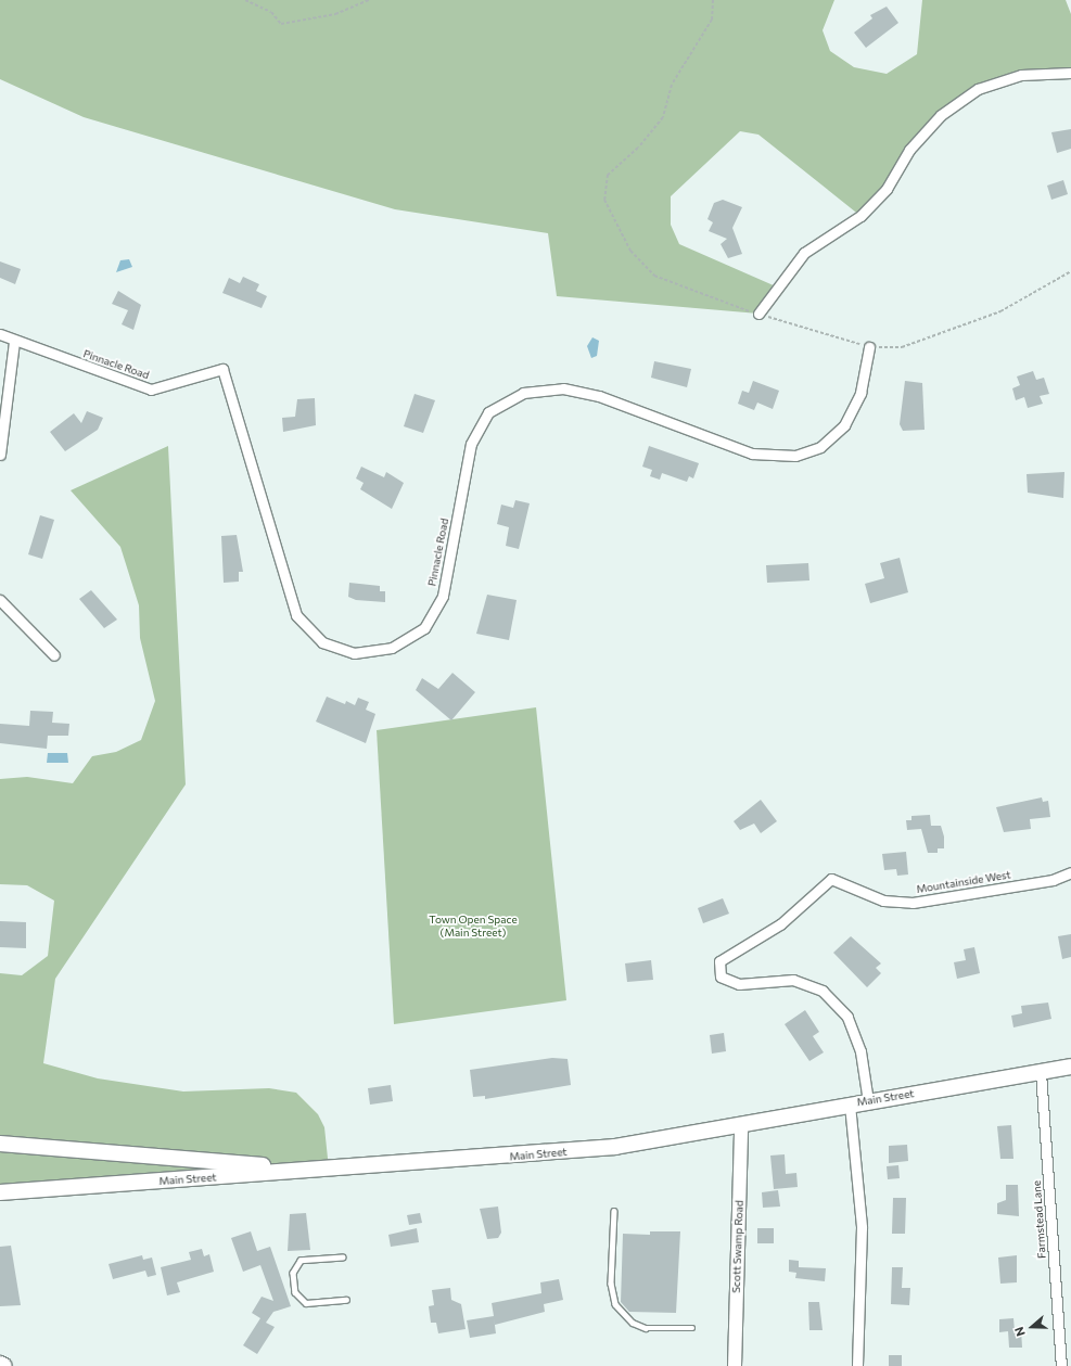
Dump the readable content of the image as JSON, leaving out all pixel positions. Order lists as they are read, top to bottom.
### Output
{
  "streets": {
    "highway": ["Main Street"],
    "main road": ["Scott Swamp Road"],
    "street": ["Pinnacle Road", "Mountainside West", "Farmstead Lane"]
  },
  "crossings": [
    ["Mountainside West", "Main Street"],
    ["Main Street", "Farmstead Lane"],
    ["Main Street", "Scott Swamp Road"]
  ],
  "parks": ["Town Open Space (Main Street)"],
  "north": "left"
}
